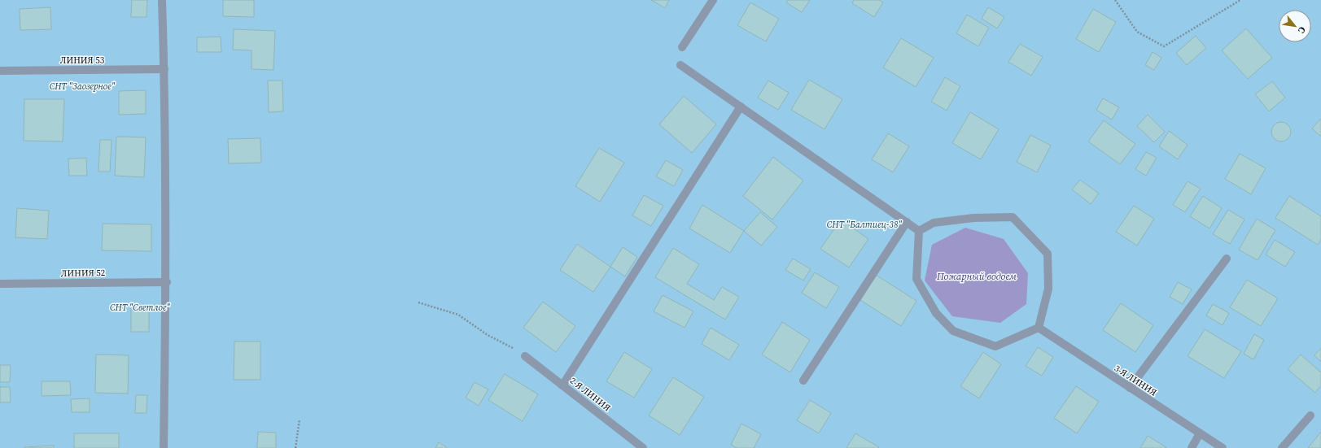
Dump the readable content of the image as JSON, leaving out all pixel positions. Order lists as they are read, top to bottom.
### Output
{
  "streets": {
    "street": [
      "ЛИНИЯ 53",
      "ЛИНИЯ 52",
      "3-Я ЛИНИЯ",
      "2-Я ЛИНИЯ"
    ]
  },
  "water": ["Пожарный водоем"],
  "parks": ["СНТ \"Заозерное\"", "СНТ \"Балтиец-38\"", "СНТ \"Светлое\""],
  "north": "bottom right"
}
